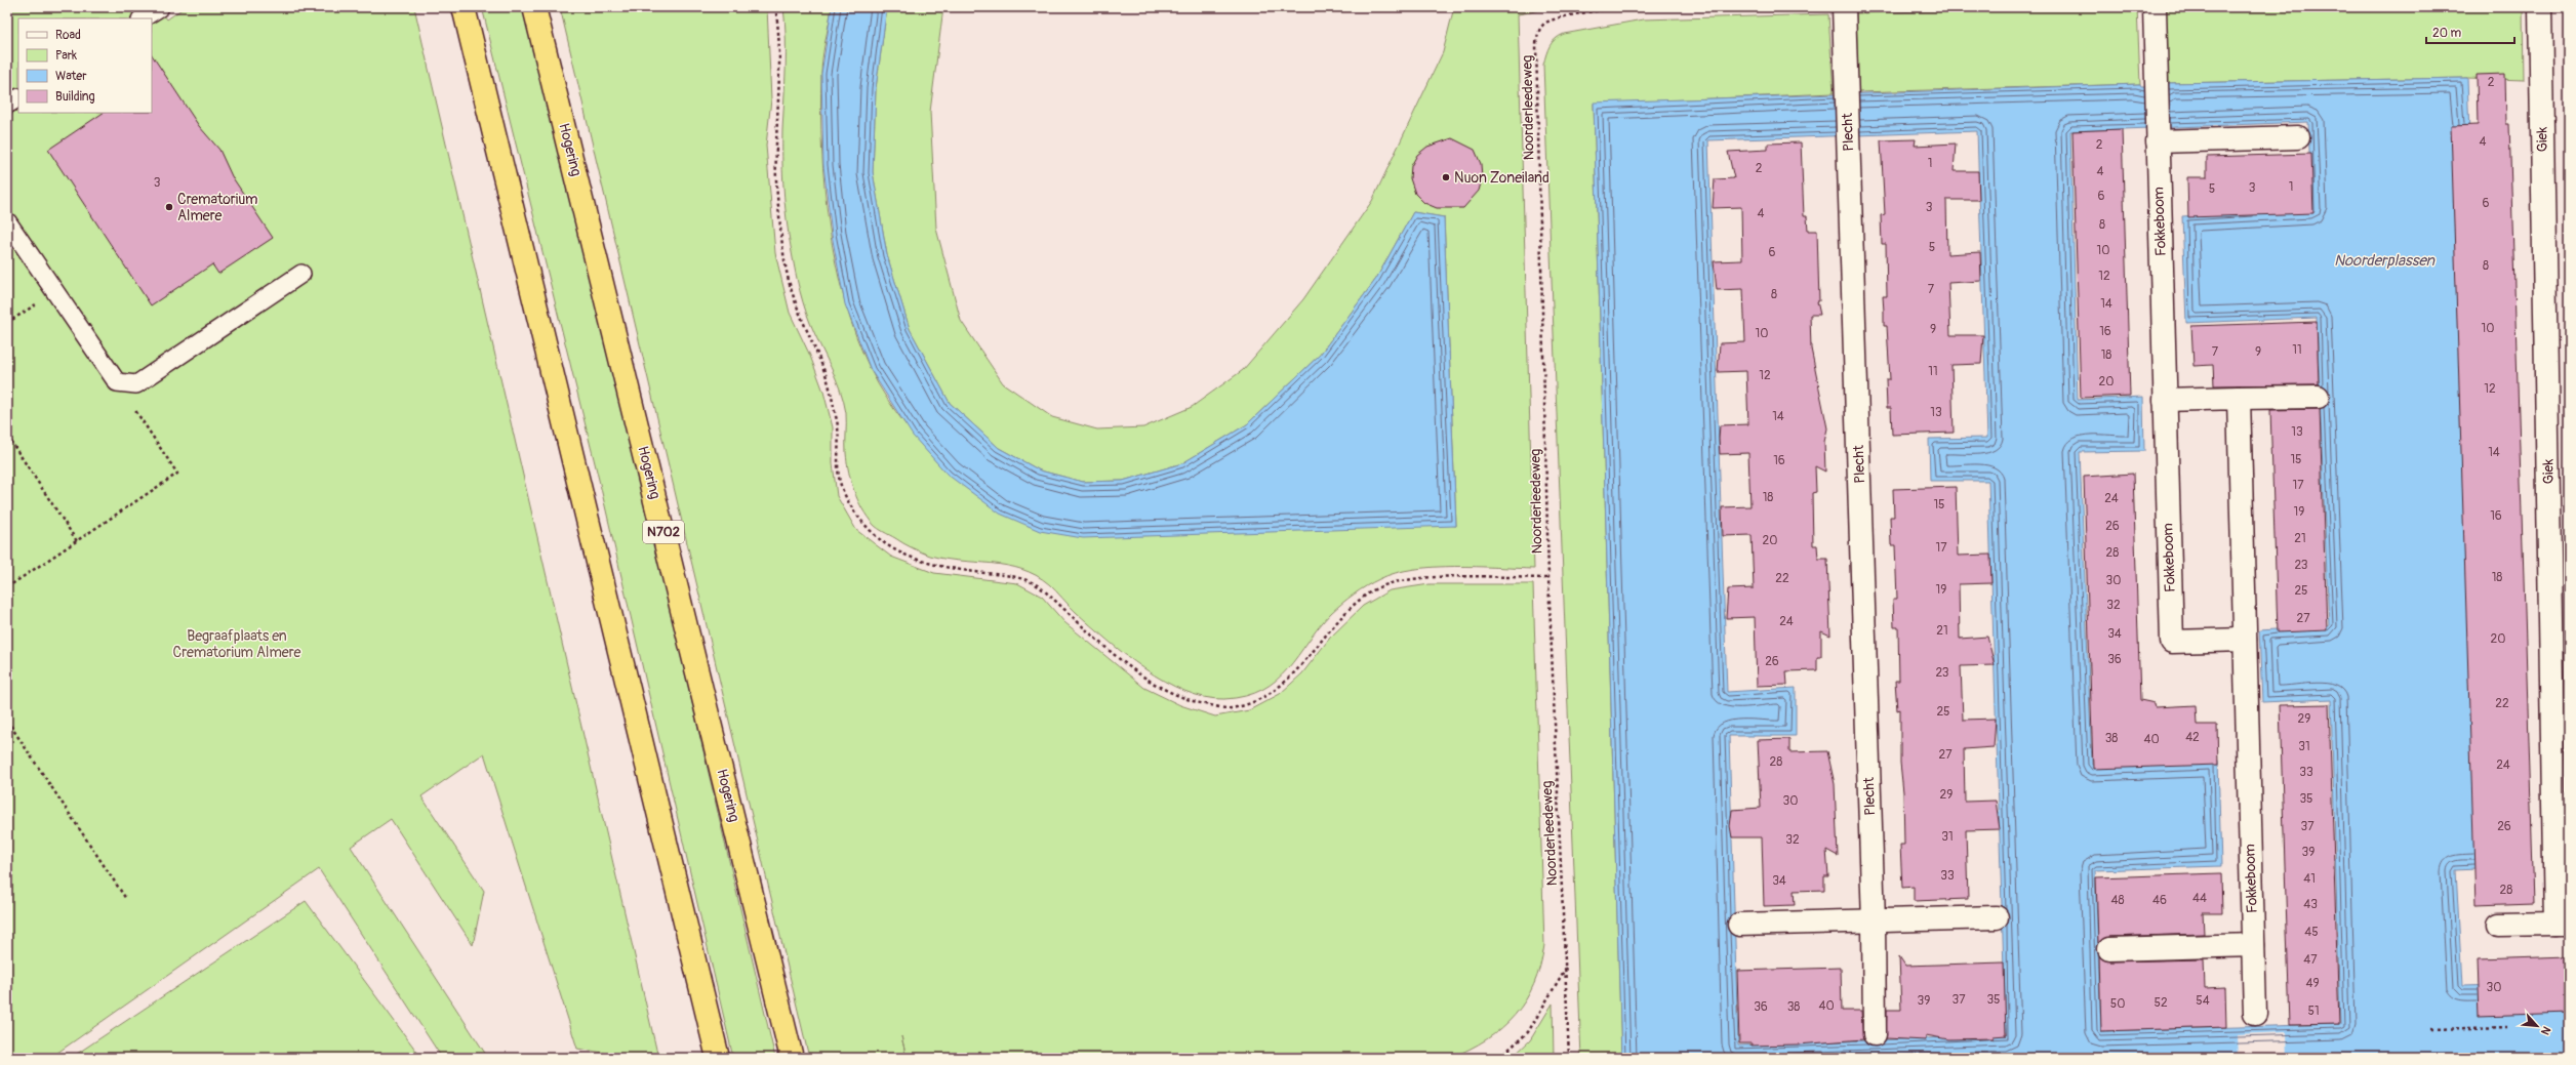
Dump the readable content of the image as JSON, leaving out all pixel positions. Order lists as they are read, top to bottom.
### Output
{
  "streets": {
    "highway": ["Hogering", "N702"],
    "street": ["Plecht", "Giek", "Fokkeboom"],
    "path": ["Noorderleedeweg"]
  },
  "water": ["Noorderplassen"],
  "parks": ["Begraafplaats en Crematorium Almere"],
  "places": ["Nuon Zoneiland", "Crematorium Almere"],
  "house_numbers": [
    "2",
    "4",
    "2",
    "1",
    "2",
    "4",
    "3",
    "1",
    "3",
    "5",
    "6",
    "6",
    "3",
    "4",
    "8",
    "5",
    "10",
    "6",
    "8",
    "12",
    "7",
    "8",
    "14",
    "10",
    "9",
    "16",
    "10",
    "11",
    "7",
    "9",
    "18",
    "11",
    "12",
    "20",
    "12",
    "13",
    "14",
    "13",
    "14",
    "15",
    "16",
    "17",
    "18",
    "24",
    "15",
    "19",
    "16",
    "26",
    "21",
    "20",
    "17",
    "28",
    "23",
    "18",
    "22",
    "30",
    "19",
    "25",
    "32",
    "27",
    "24",
    "21",
    "34",
    "20",
    "36",
    "26",
    "23",
    "22",
    "25",
    "29",
    "42",
    "38",
    "40",
    "31",
    "27",
    "28",
    "24",
    "33",
    "29",
    "35",
    "30",
    "37",
    "26",
    "31",
    "32",
    "39",
    "33",
    "41",
    "34",
    "28",
    "44",
    "48",
    "46",
    "43",
    "45",
    "47",
    "49",
    "30",
    "37",
    "35",
    "39",
    "54",
    "52",
    "50",
    "40",
    "36",
    "38",
    "51"
  ],
  "legend": [
    "Road",
    "Park",
    "Water",
    "Building"
  ],
  "scale_bar": "20 m",
  "north": "bottom right"
}
